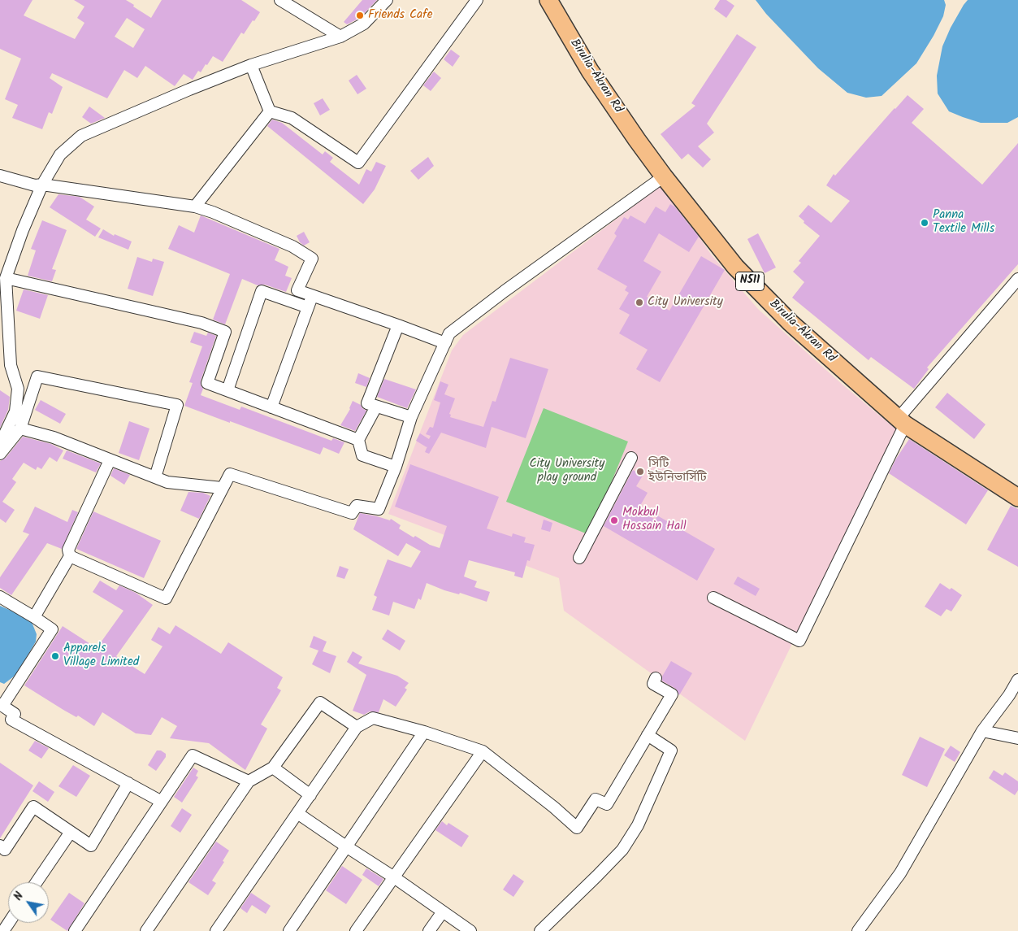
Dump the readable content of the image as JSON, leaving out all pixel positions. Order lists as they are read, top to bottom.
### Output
{
  "streets": {
    "highway": ["Birulia-Akran Rd", "N511"]
  },
  "parks": ["City University play ground"],
  "places": [
    "Friends Cafe",
    "Panna Textile Mills",
    "City University",
    "সিটি ইউনিভার্সিটি",
    "Mokbul Hossain Hall",
    "Apparels Village Limited"
  ],
  "north": "top left"
}
